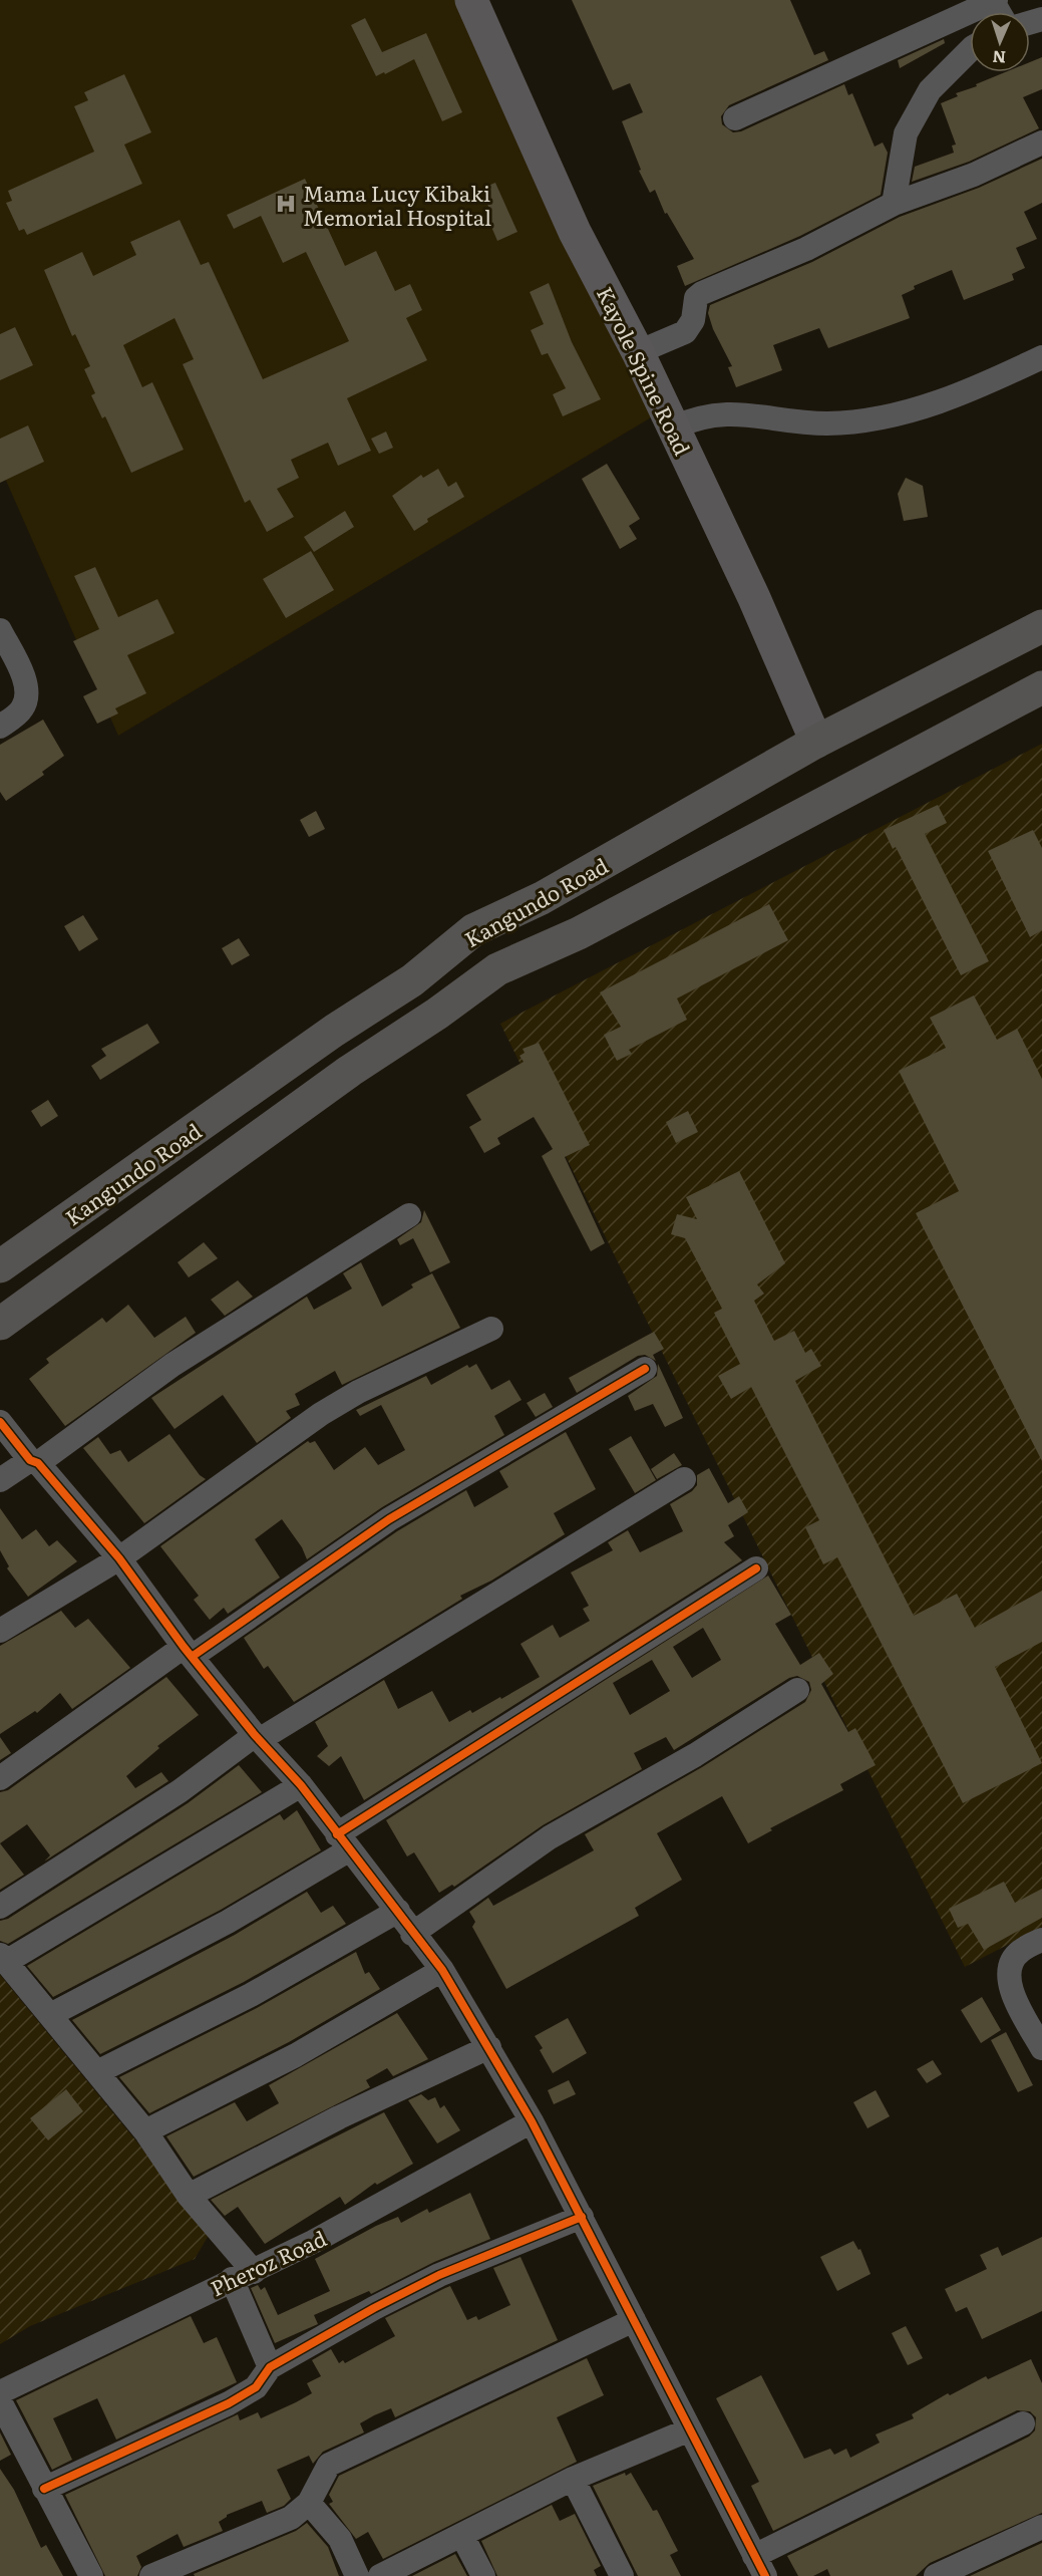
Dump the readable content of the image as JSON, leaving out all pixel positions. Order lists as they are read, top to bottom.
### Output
{
  "streets": {
    "highway": ["Kangundo Road"],
    "main road": ["Kayole Spine Road"],
    "street": ["Pheroz Road"]
  },
  "crossings": [
    ["Kayole Spine Road", "Kangundo Road"]
  ],
  "places": {
    "hospital": ["Mama Lucy Kibaki Memorial Hospital"]
  },
  "north": "bottom"
}
